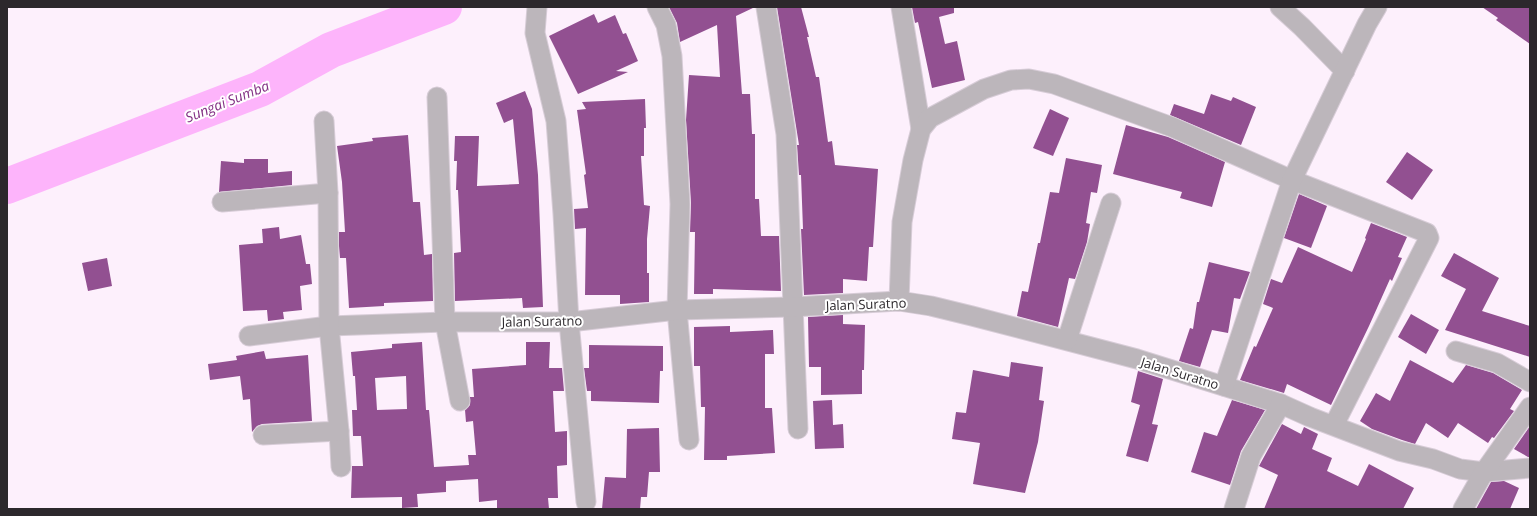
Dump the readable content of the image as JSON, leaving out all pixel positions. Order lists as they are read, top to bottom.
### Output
{
  "streets": {
    "street": ["Jalan Suratno"]
  },
  "water": ["Sungai Sumba"]
}
